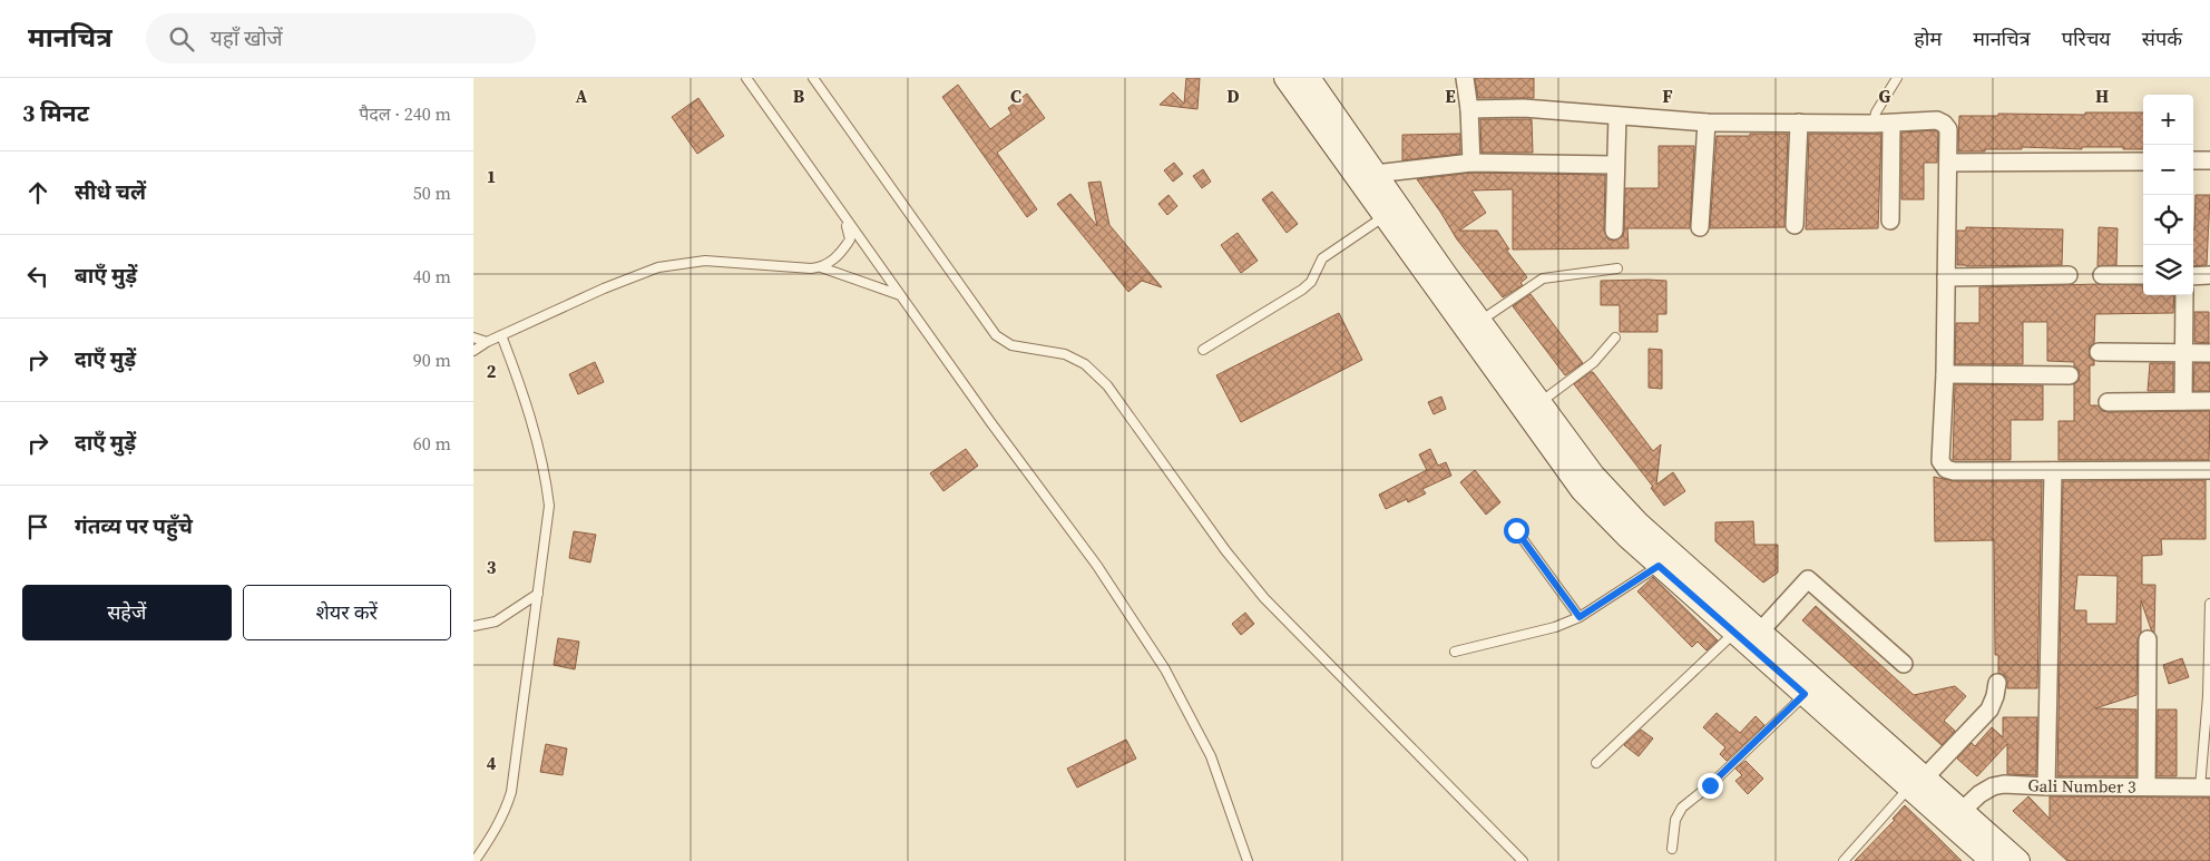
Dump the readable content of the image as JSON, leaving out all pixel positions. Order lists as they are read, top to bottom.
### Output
{
  "streets": {
    "street": ["Gali Number 3"]
  },
  "page": {
    "header": "मानचित्र",
    "search": "यहाँ खोजें",
    "nav": [
      "होम",
      "मानचित्र",
      "परिचय",
      "संपर्क"
    ],
    "heading": ["3 मिनट", "पैदल · 240 m"],
    "map_buttons": ["+", "−"],
    "list": [
      ["सीधे चलें", "50 m"],
      ["बाएँ मुड़ें", "40 m"],
      ["दाएँ मुड़ें", "90 m"],
      ["दाएँ मुड़ें", "60 m"],
      "गंतव्य पर पहुँचे"
    ],
    "buttons": ["सहेजें", "शेयर करें"]
  },
  "grid": {
    "columns": [
      "A",
      "B",
      "C",
      "D",
      "E",
      "F",
      "G",
      "H"
    ],
    "rows": [
      "1",
      "2",
      "3",
      "4"
    ]
  }
}
